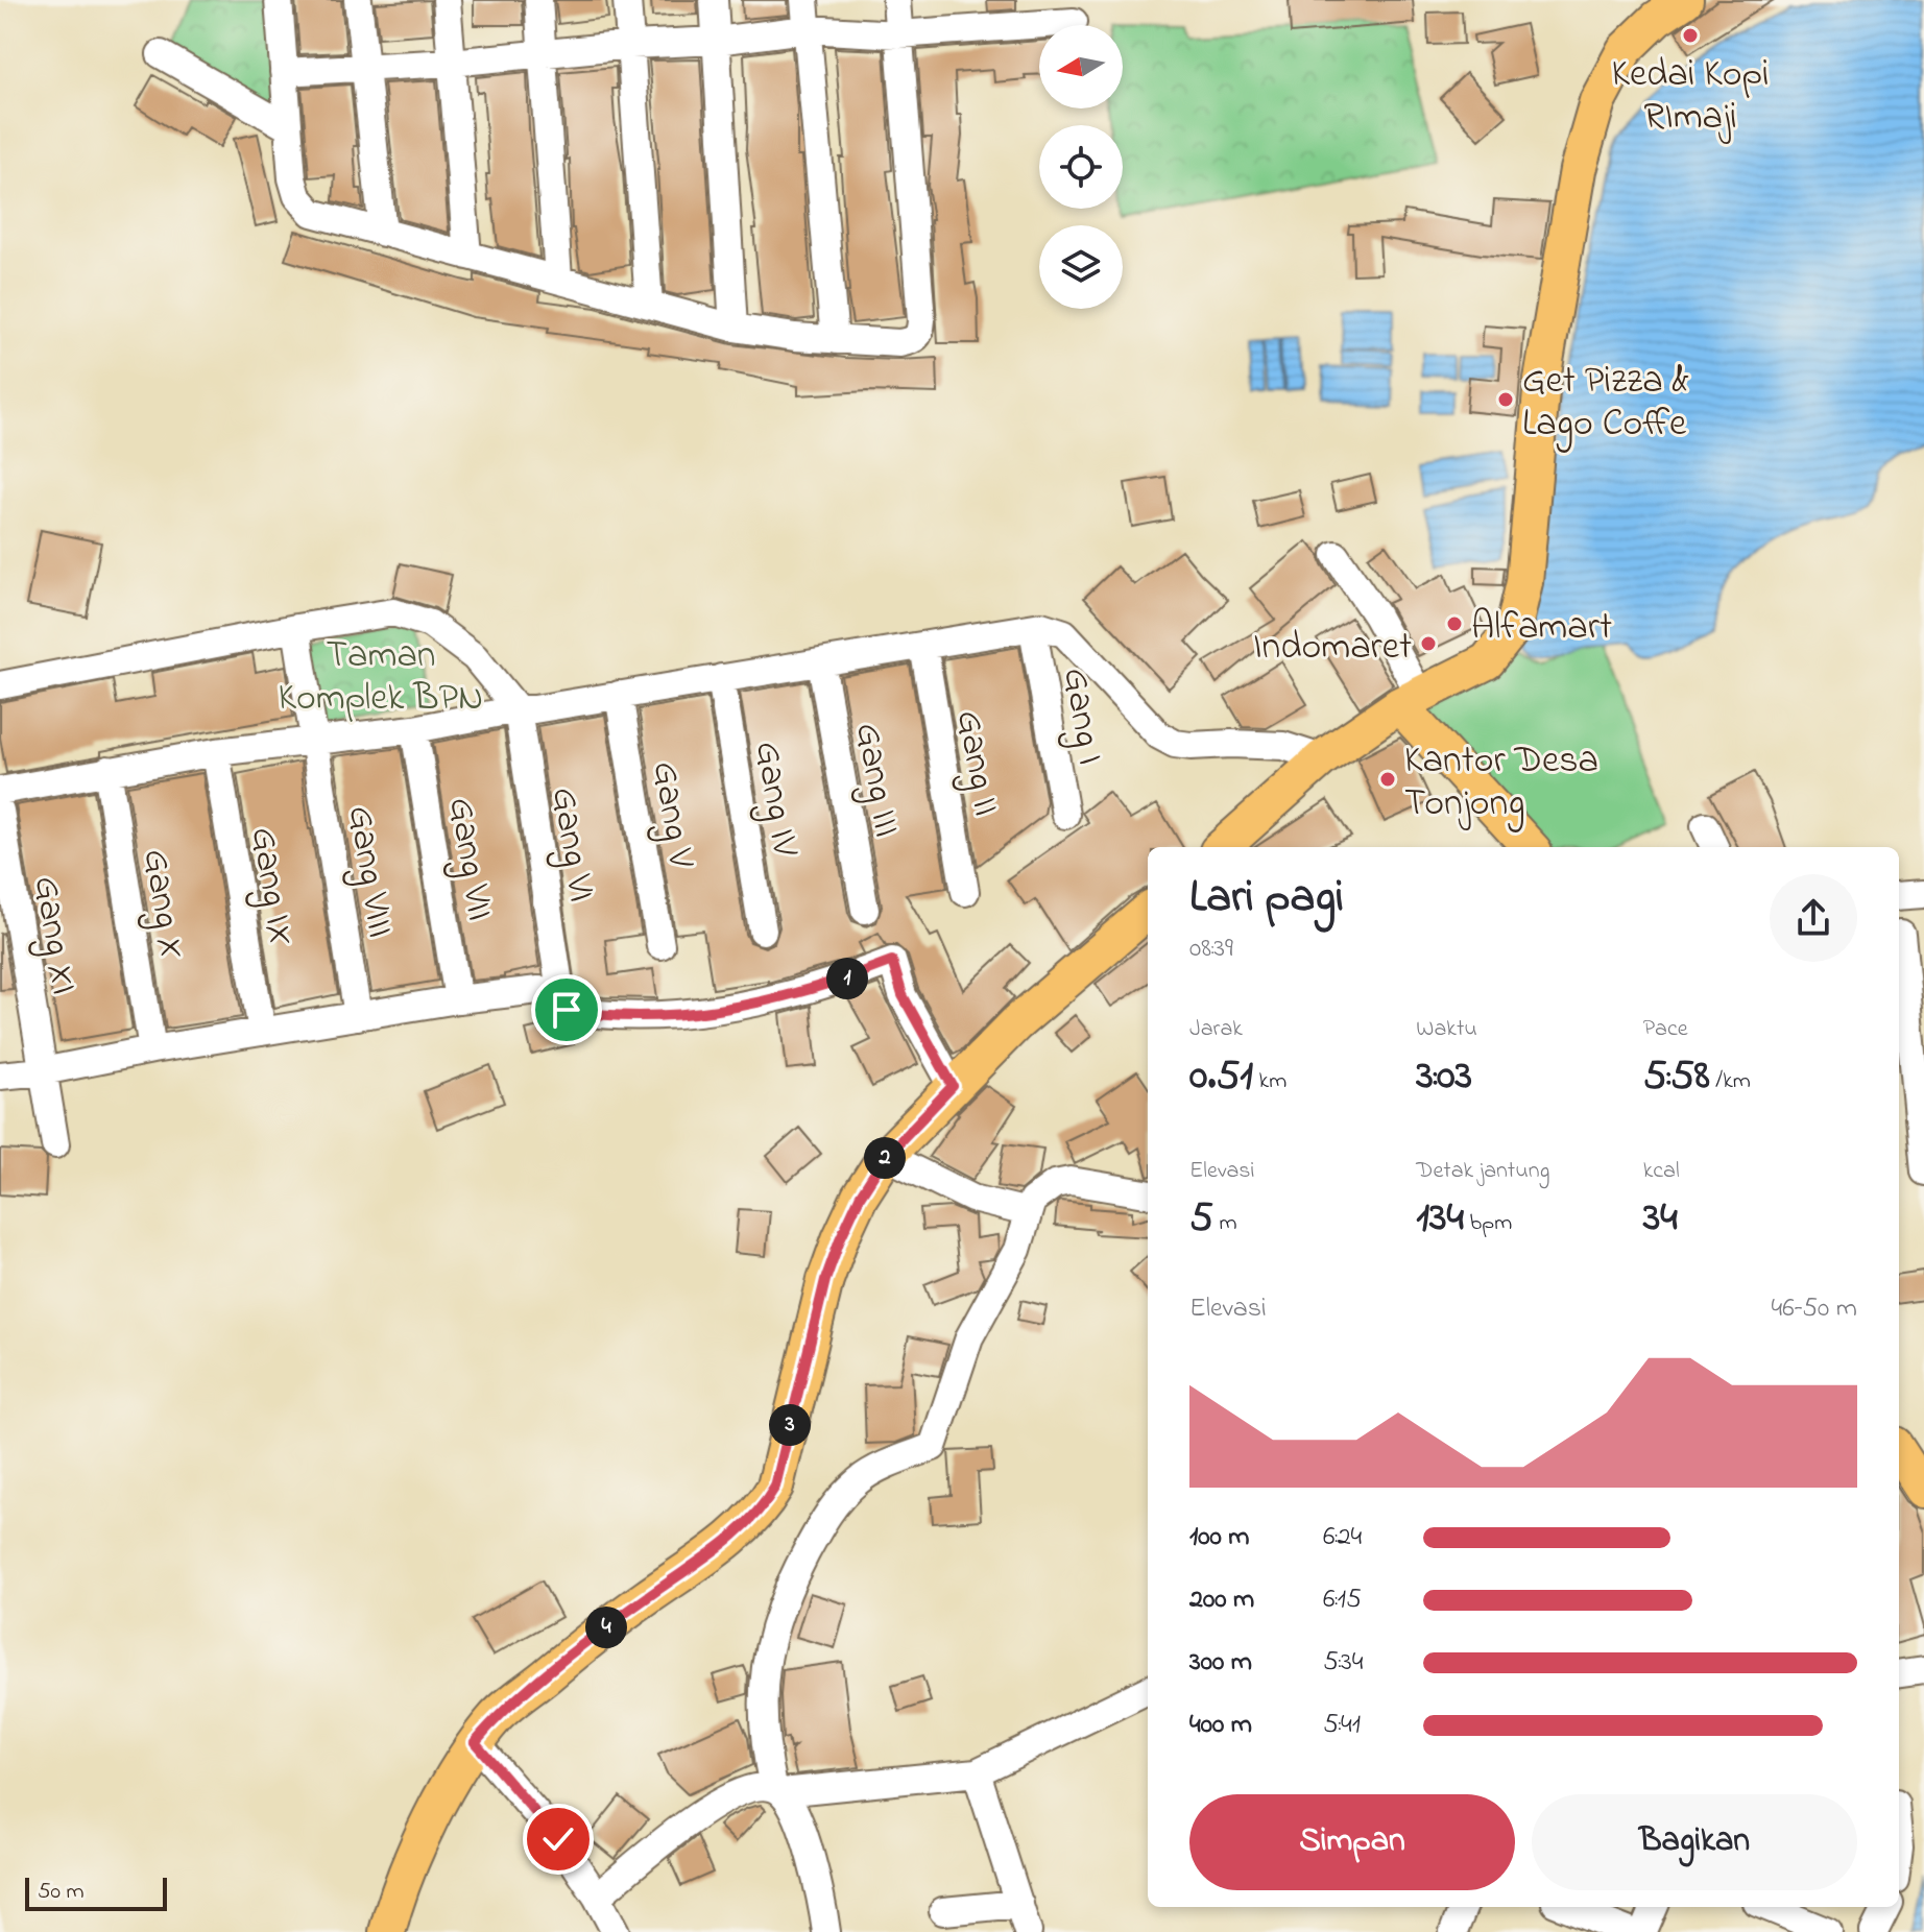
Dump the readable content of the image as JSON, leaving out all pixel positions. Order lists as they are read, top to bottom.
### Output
{
  "streets": {
    "street": [
      "Gang I",
      "Gang II",
      "Gang III",
      "Gang IV",
      "Gang V",
      "Gang VI",
      "Gang VII",
      "Gang VIII",
      "Gang IX",
      "Gang X",
      "Gang XI"
    ]
  },
  "parks": ["Taman Komplek BPN"],
  "places": [
    "Kedai Kopi RImaji",
    "Get Pizza & Lago Coffe",
    "Alfamart",
    "Indomaret",
    "Kantor Desa Tonjong"
  ],
  "scale_bar": "50 m",
  "north": "left",
  "page": {
    "heading": ["Lari pagi", "08:39"],
    "pins": [
      "1",
      "2",
      "3",
      "4"
    ],
    "stats": [
      ["Jarak", "0.51 km"],
      ["Waktu", "3:03"],
      ["Pace", "5:58 /km"],
      ["Elevasi", "5 m"],
      ["Detak jantung", "134 bpm"],
      ["kcal", "34"]
    ],
    "chart": ["Elevasi", "46–50 m"],
    "list": [
      {
        "name": "100 m",
        "note": "6:24"
      },
      {
        "name": "200 m",
        "note": "6:15"
      },
      {
        "name": "300 m",
        "note": "5:34"
      },
      {
        "name": "400 m",
        "note": "5:41"
      }
    ],
    "buttons": ["Simpan", "Bagikan"],
    "scale": "50 m"
  }
}
